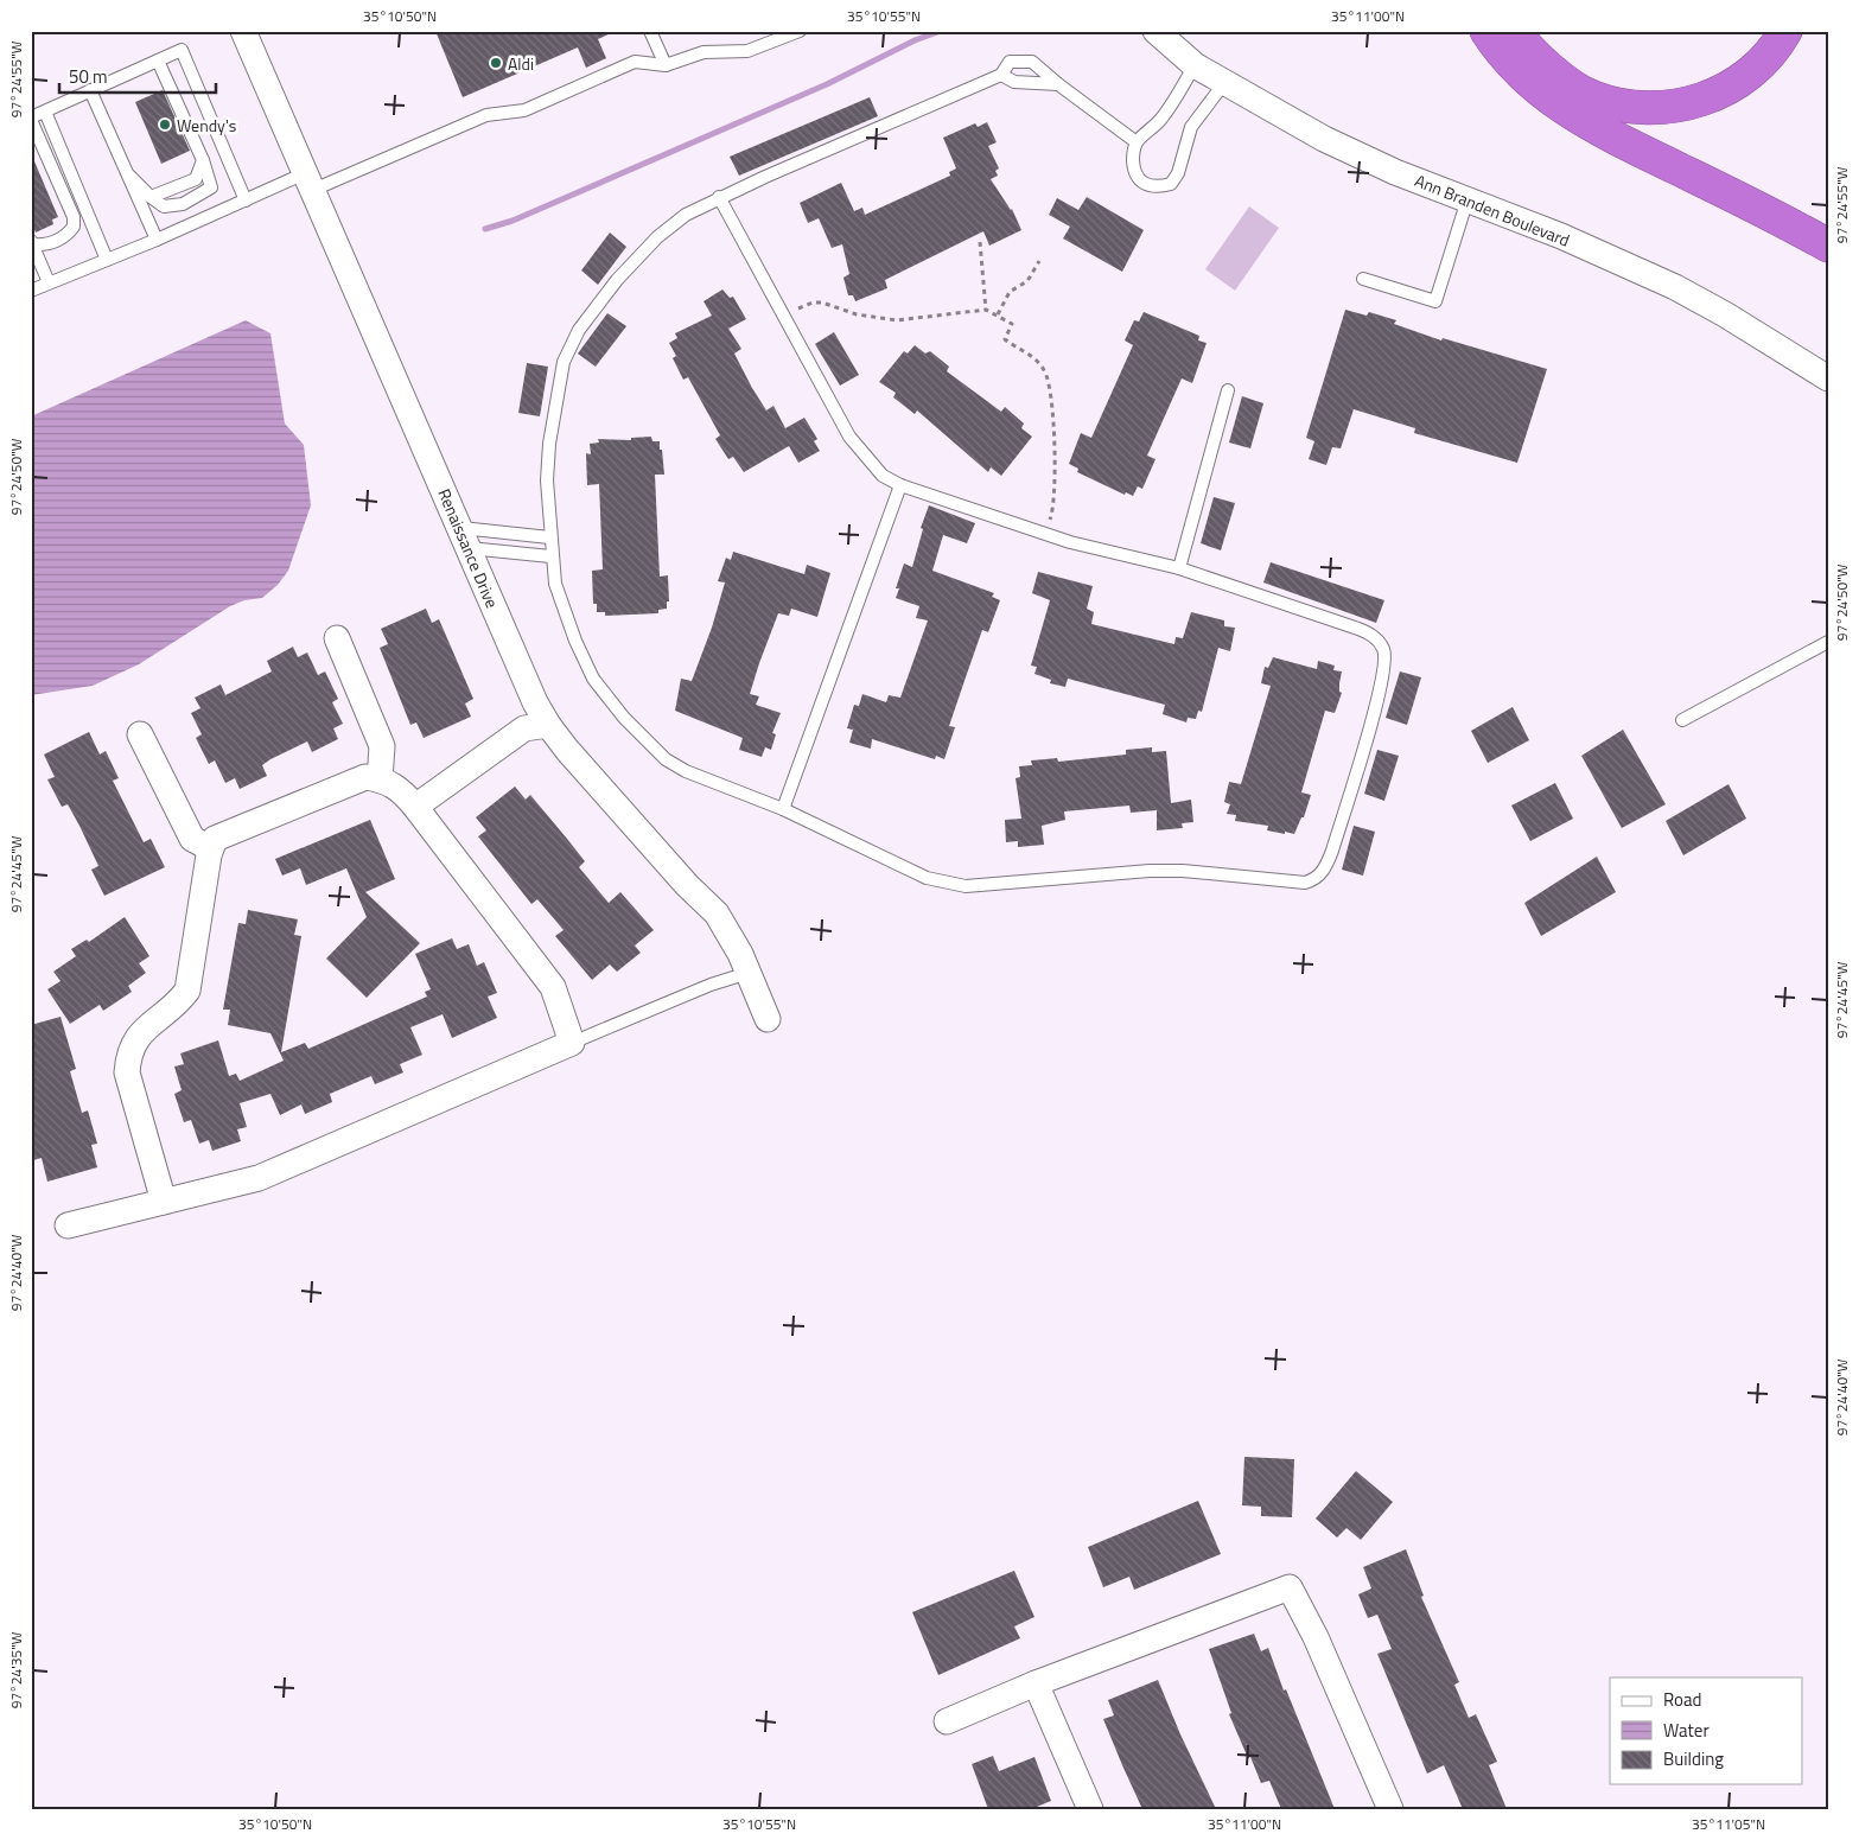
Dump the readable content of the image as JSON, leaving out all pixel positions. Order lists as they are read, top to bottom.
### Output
{
  "streets": {
    "street": ["Ann Branden Boulevard", "Renaissance Drive"]
  },
  "places": ["Aldi", "Wendy's"],
  "legend": ["Road", "Water", "Building"],
  "scale_bar": "50 m",
  "coordinates": [
    "35°10'50\"N",
    "35°10'55\"N",
    "35°11'00\"N",
    "97°24'55\"W",
    "97°24'50\"W",
    "97°24'45\"W",
    "97°24'40\"W",
    "97°24'35\"W",
    "35°11'05\"N"
  ]
}
